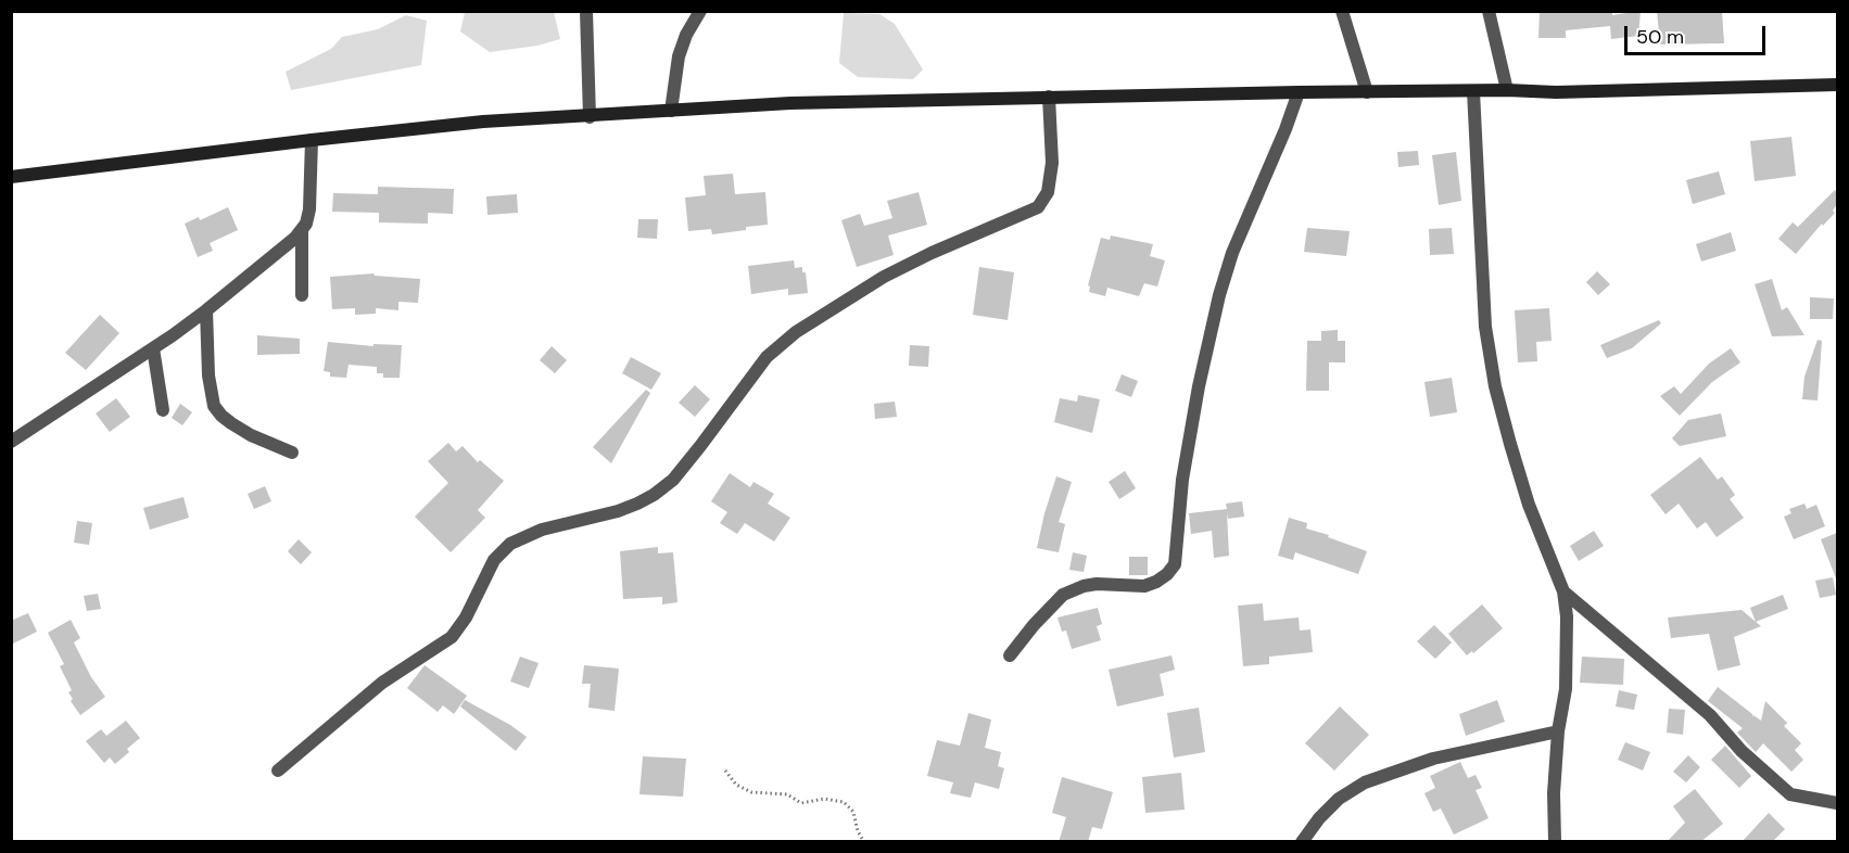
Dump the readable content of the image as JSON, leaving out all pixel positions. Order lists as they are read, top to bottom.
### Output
{
  "scale_bar": "50 m"
}
